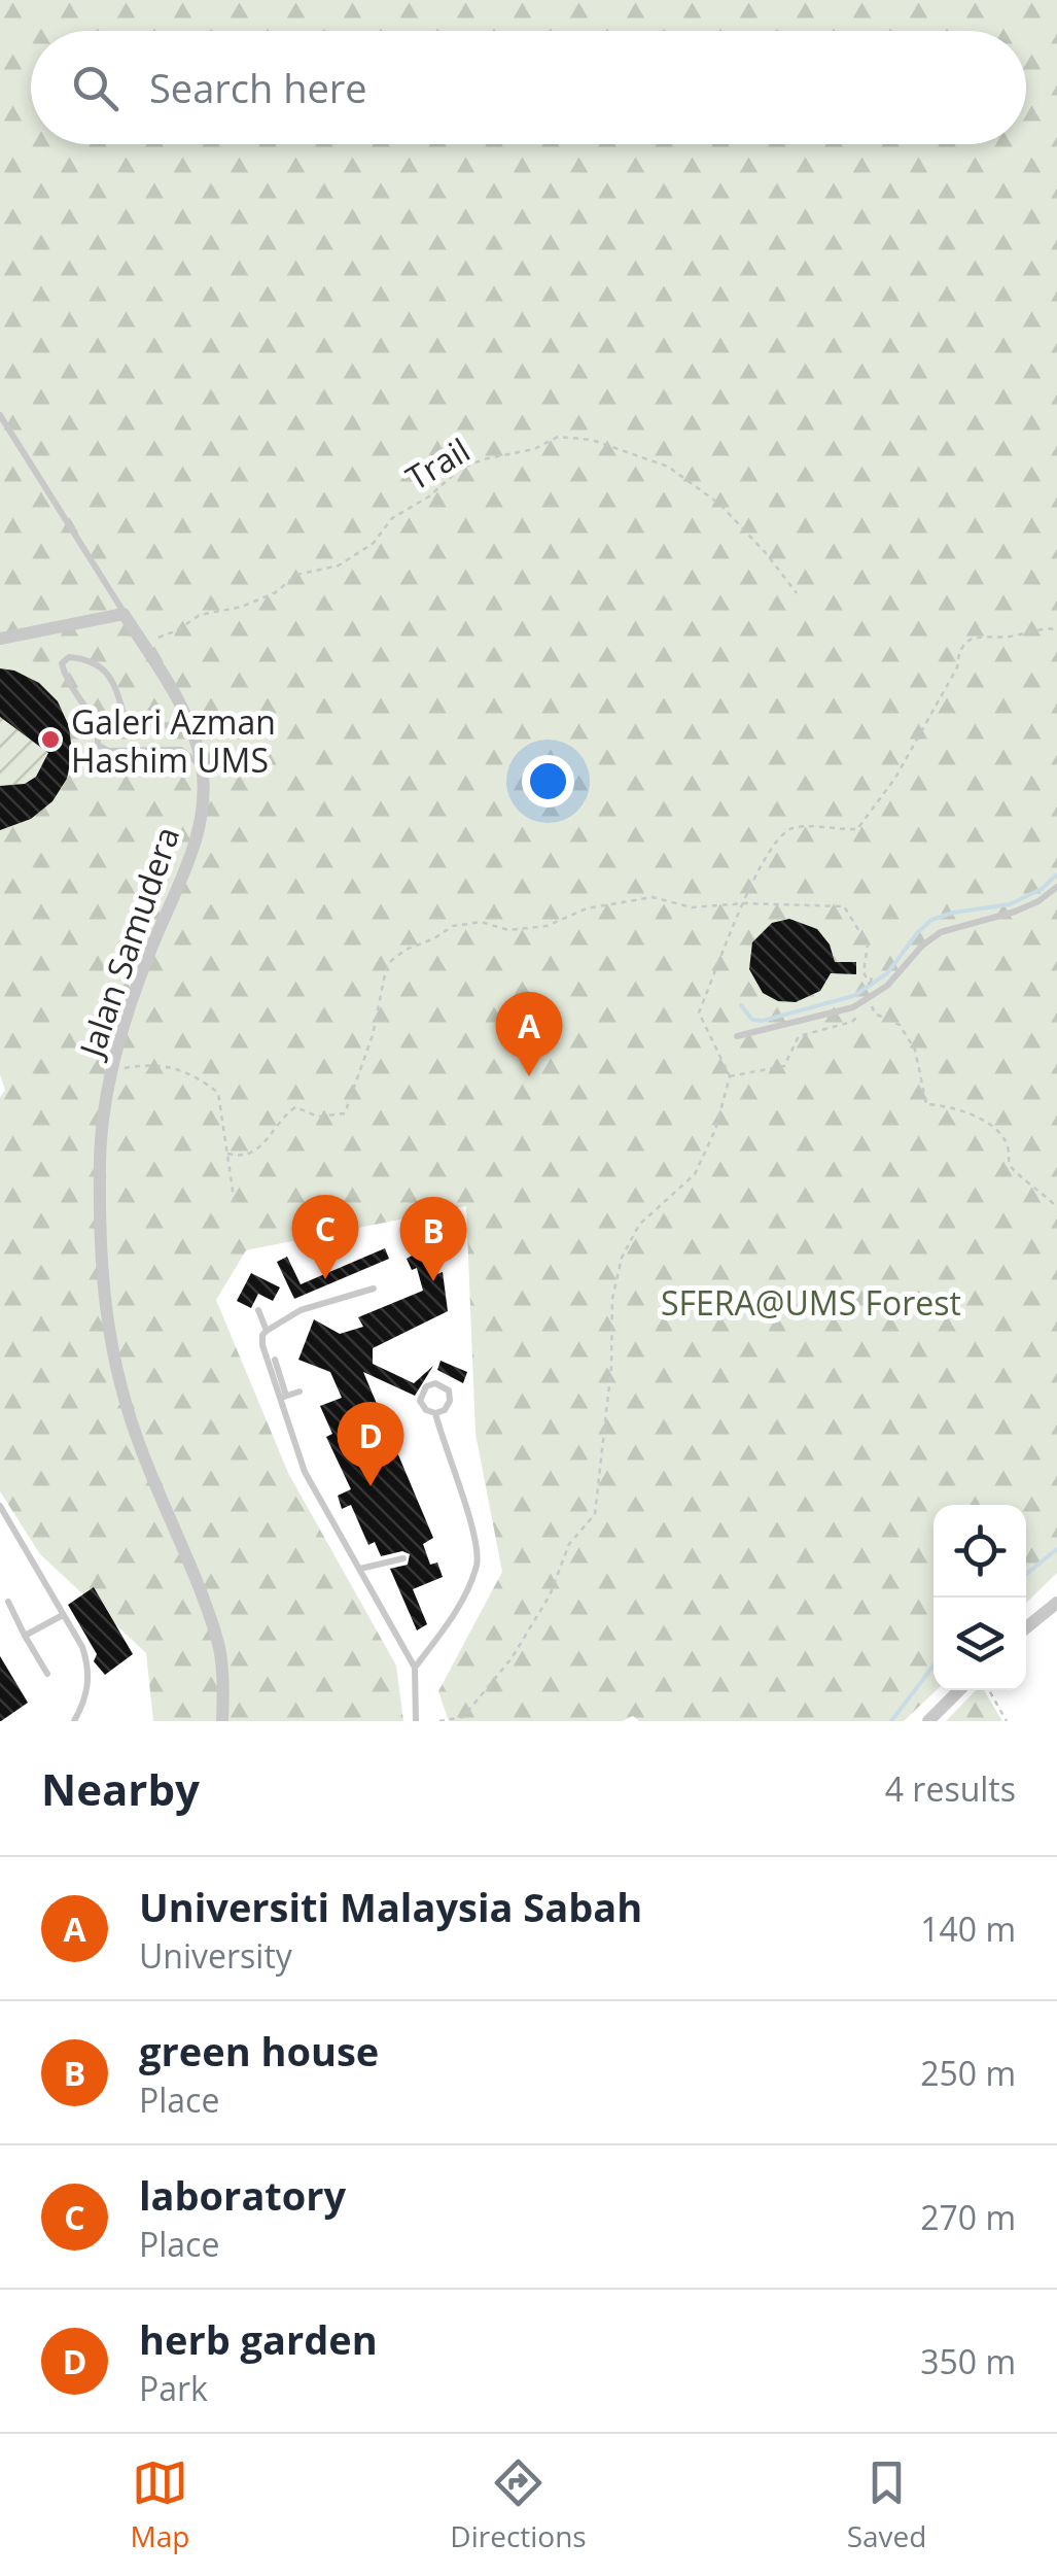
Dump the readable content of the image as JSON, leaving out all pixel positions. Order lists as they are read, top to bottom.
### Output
{
  "streets": {
    "street": ["Jalan Samudera"],
    "path": ["Trail"]
  },
  "crossings": [
    ["Trail", "Jalan Samudera"]
  ],
  "parks": ["SFERA@UMS Forest"],
  "places": ["Galeri Azman Hashim UMS"],
  "page": {
    "search": "Search here",
    "pins": [
      "A",
      "C",
      "B",
      "D"
    ],
    "heading": ["Nearby", "4 results"],
    "list": [
      {
        "mark": "A",
        "name": "Universiti Malaysia Sabah",
        "note": "University",
        "value": "140 m"
      },
      {
        "mark": "B",
        "name": "green house",
        "note": "Place",
        "value": "250 m"
      },
      {
        "mark": "C",
        "name": "laboratory",
        "note": "Place",
        "value": "270 m"
      },
      {
        "mark": "D",
        "name": "herb garden",
        "note": "Park",
        "value": "350 m"
      }
    ],
    "nav": ["Map", "Directions", "Saved"]
  }
}
